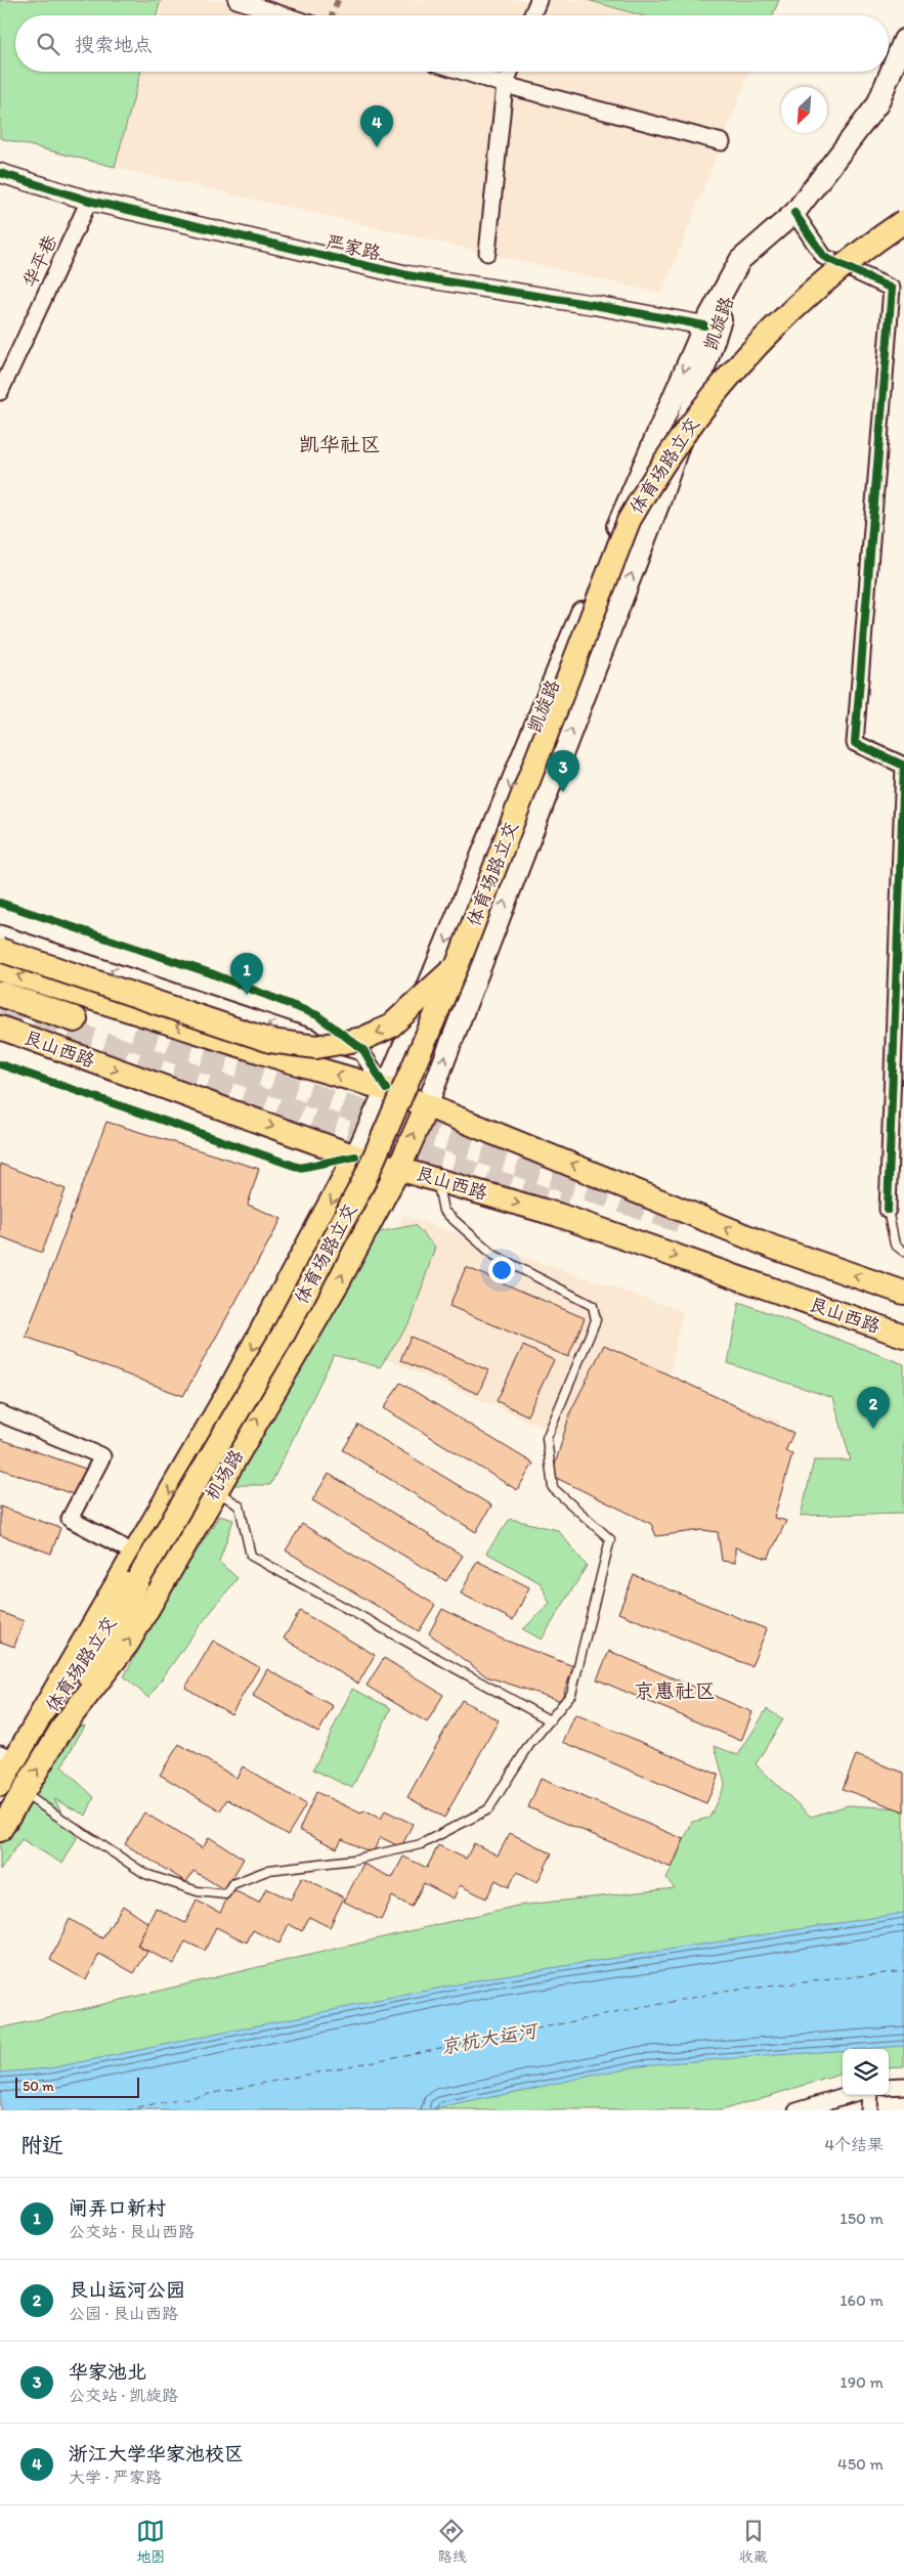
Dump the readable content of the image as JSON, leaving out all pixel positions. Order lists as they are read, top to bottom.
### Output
{
  "streets": {
    "main road": [
      "凯旋路",
      "体育场路立交",
      "艮山西路",
      "机场路"
    ],
    "street": ["严家路", "华平巷"]
  },
  "crossings": [
    ["严家路", "华平巷"],
    ["严家路", "凯旋路"],
    ["凯旋路", "艮山西路"],
    ["凯旋路", "机场路"],
    ["体育场路立交", "机场路"],
    ["艮山西路", "机场路"]
  ],
  "districts": ["凯华社区", "京惠社区"],
  "water": ["京杭大运河"],
  "scale_bar": "50 m",
  "north": "bottom left",
  "page": {
    "search": "搜索地点",
    "pins": [
      "4",
      "3",
      "1",
      "2"
    ],
    "scale": "50 m",
    "heading": ["附近", "4个结果"],
    "list": [
      {
        "mark": "1",
        "name": "闸弄口新村",
        "note": "公交站 · 艮山西路",
        "value": "150 m"
      },
      {
        "mark": "2",
        "name": "艮山运河公园",
        "note": "公园 · 艮山西路",
        "value": "160 m"
      },
      {
        "mark": "3",
        "name": "华家池北",
        "note": "公交站 · 凯旋路",
        "value": "190 m"
      },
      {
        "mark": "4",
        "name": "浙江大学华家池校区",
        "note": "大学 · 严家路",
        "value": "450 m"
      }
    ],
    "nav": ["地图", "路线", "收藏"]
  }
}
